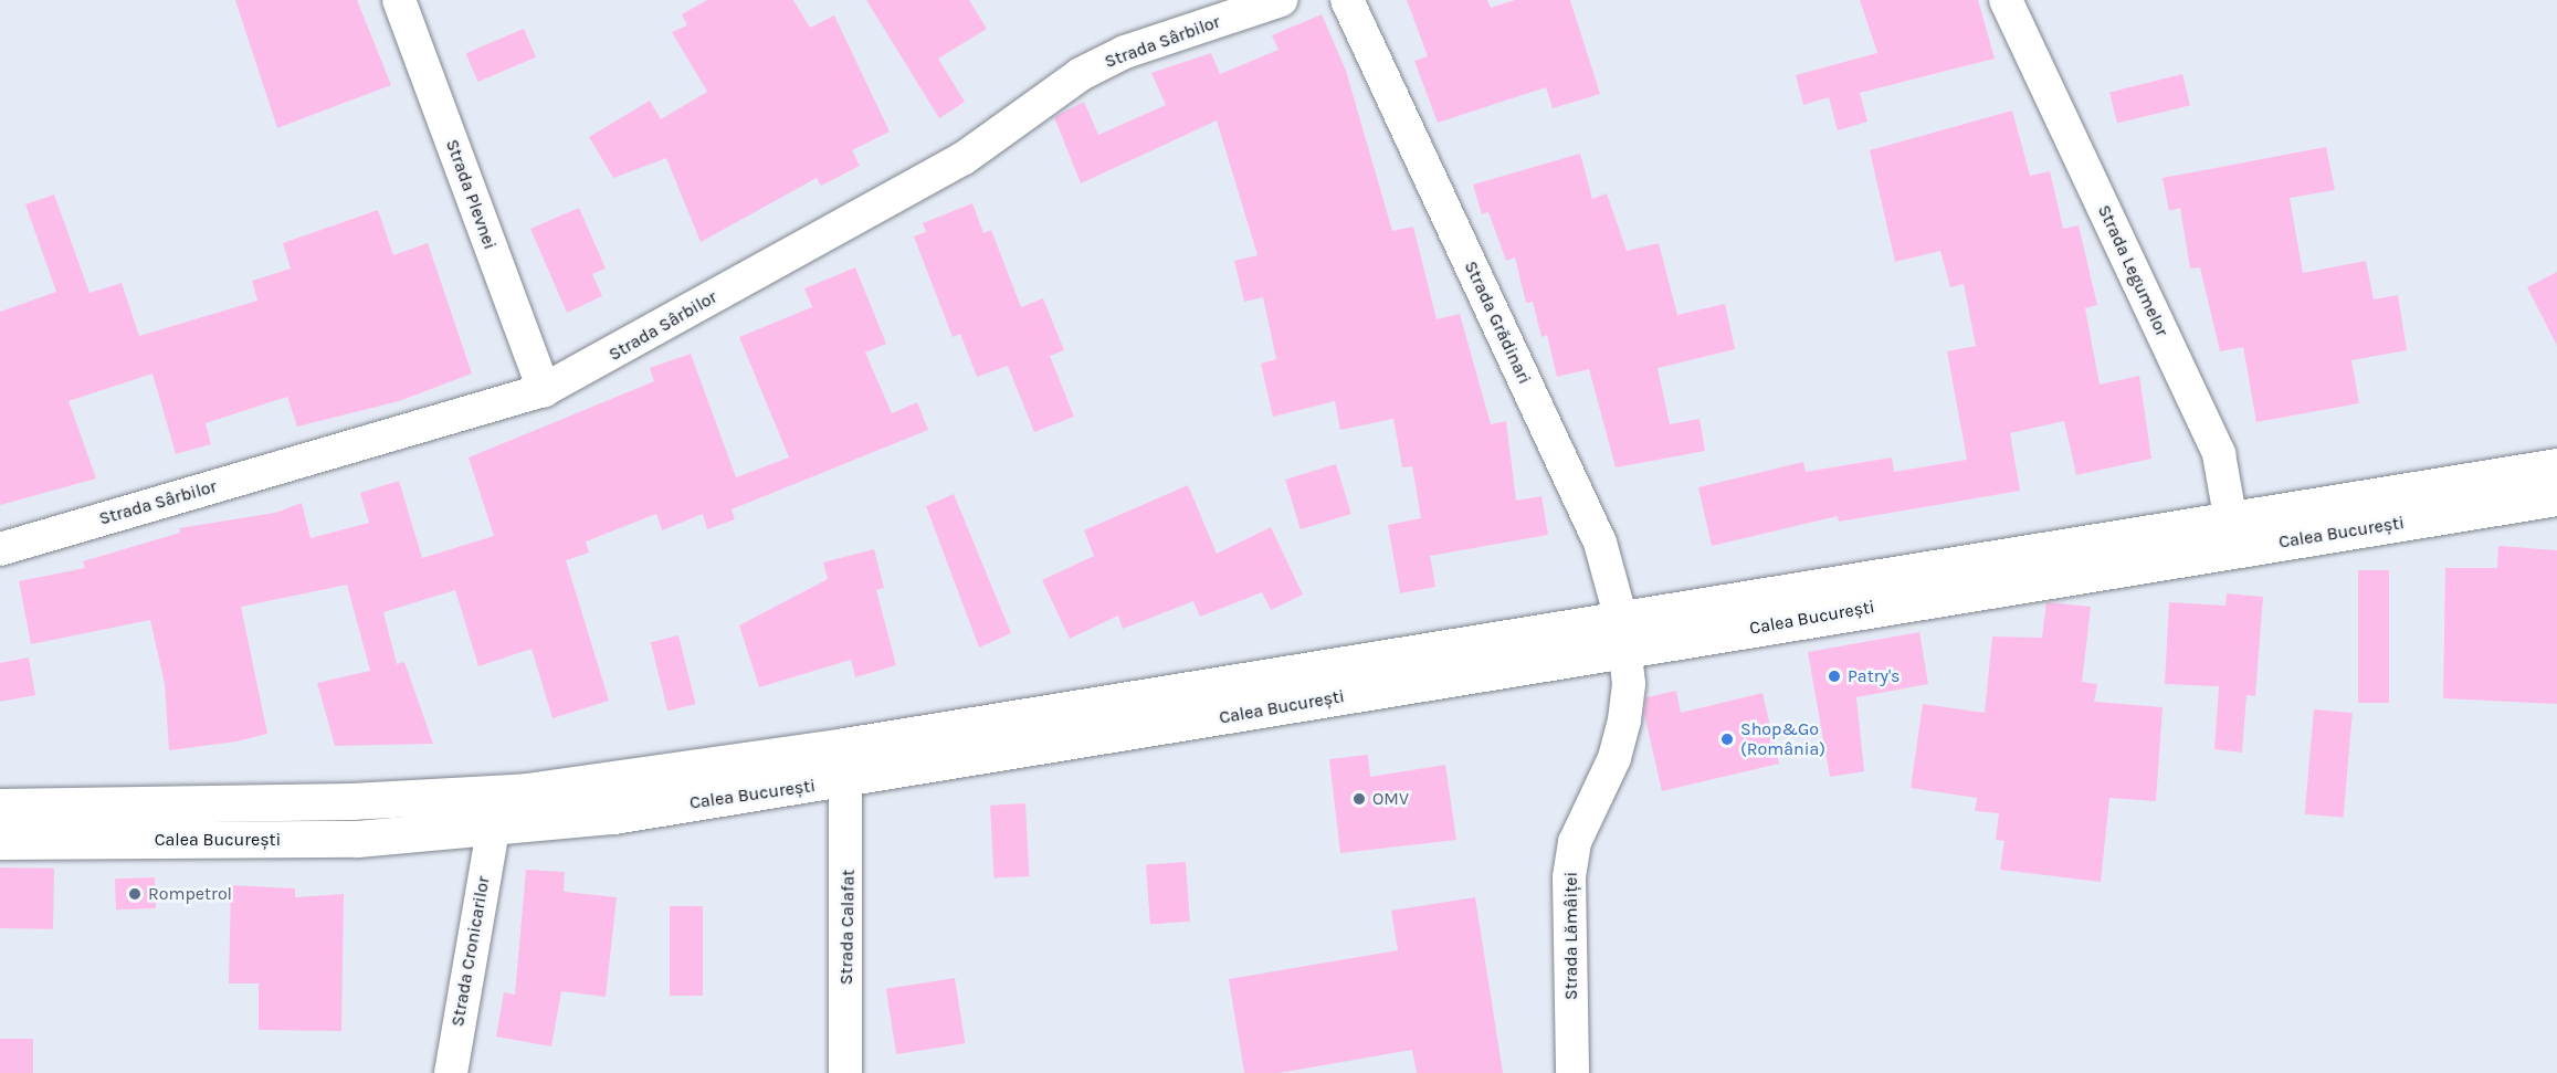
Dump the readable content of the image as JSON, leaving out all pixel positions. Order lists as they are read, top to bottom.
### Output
{
  "streets": {
    "main road": ["Calea București"],
    "street": [
      "Strada Sârbilor",
      "Strada Plevnei",
      "Strada Legumelor",
      "Strada Grădinari",
      "Strada Calafat",
      "Strada Lămâiței",
      "Strada Cronicarilor"
    ]
  },
  "crossings": [
    ["Strada Sârbilor", "Strada Plevnei"],
    ["Strada Legumelor", "Calea București"],
    ["Strada Grădinari", "Calea București"],
    ["Strada Grădinari", "Strada Lămâiței"],
    ["Calea București", "Strada Calafat"],
    ["Calea București", "Strada Lămâiței"],
    ["Calea București", "Strada Cronicarilor"]
  ],
  "places": [
    "Patry's",
    "Shop&Go (România)",
    "OMV",
    "Rompetrol"
  ]
}
